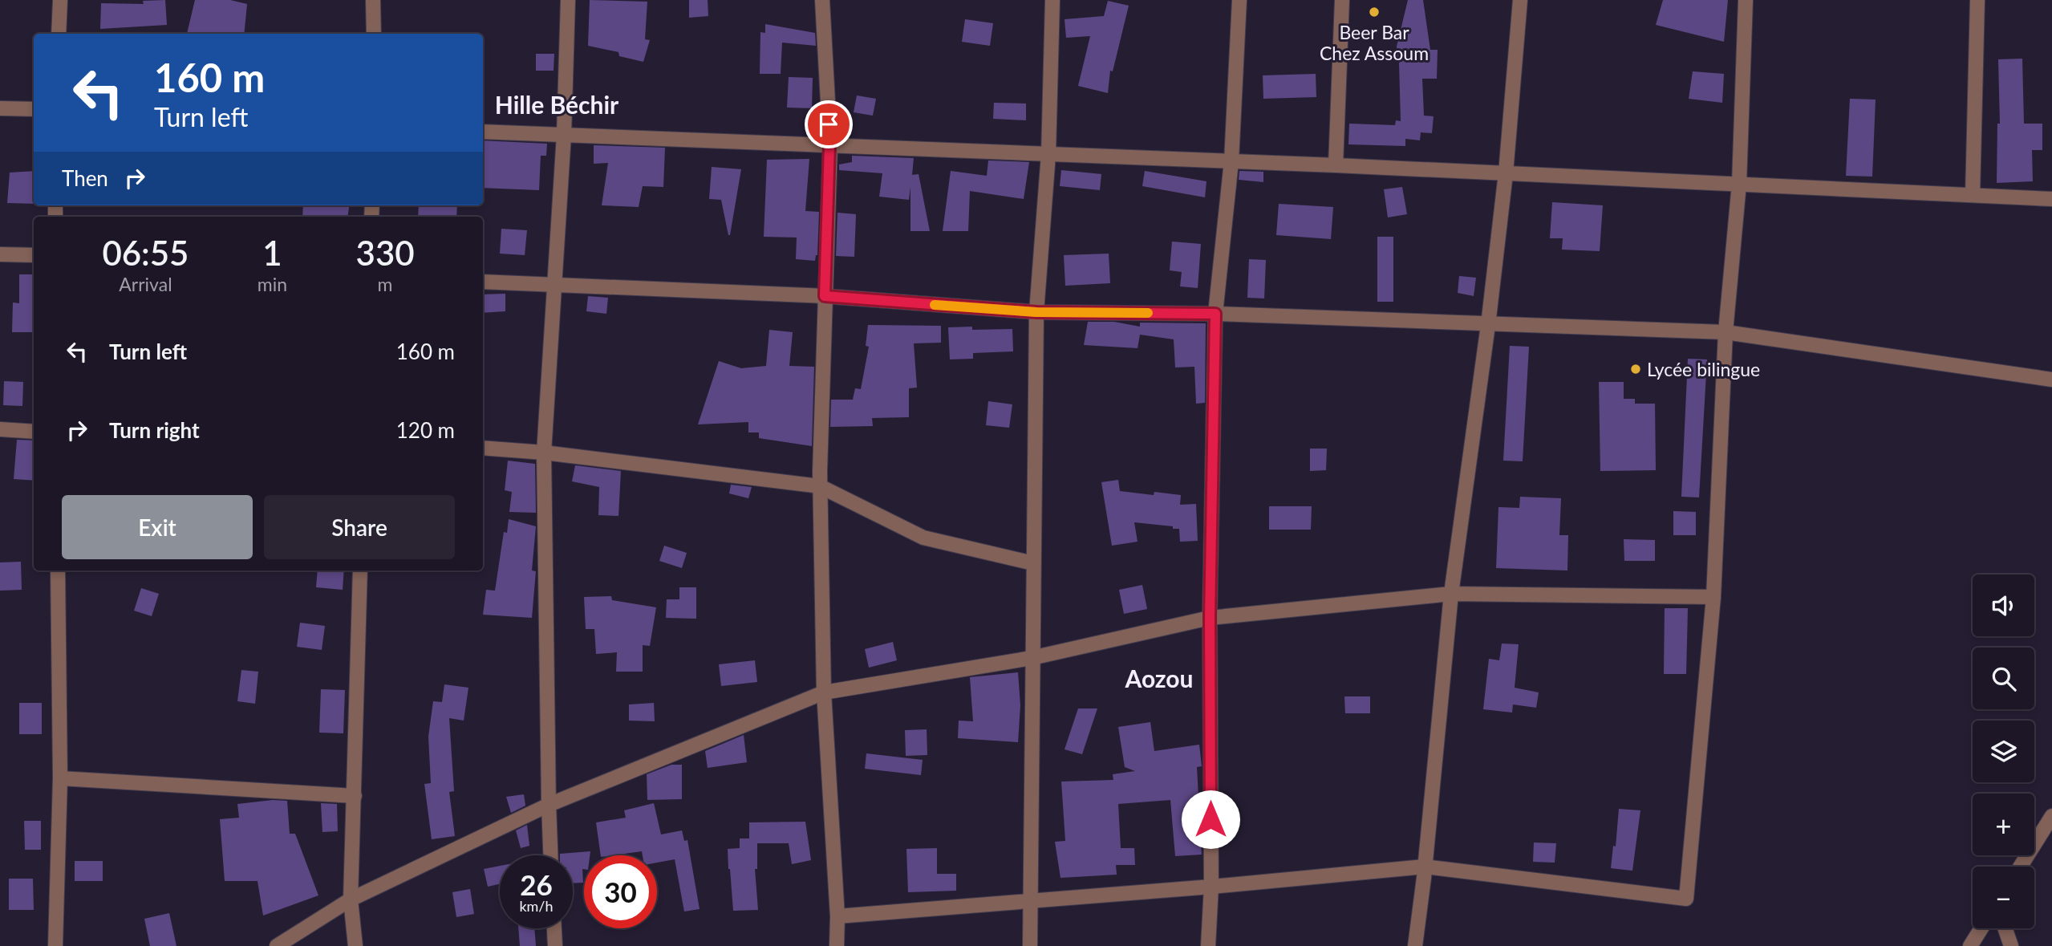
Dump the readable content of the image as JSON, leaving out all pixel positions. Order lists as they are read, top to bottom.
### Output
{
  "districts": ["Hille Béchir", "Aozou"],
  "places": ["Beer Bar Chez Assoum", "Lycée bilingue"],
  "page": {
    "turn": ["160 m", "Turn left"],
    "then": "Then",
    "eta": [
      "06:55",
      "Arrival",
      "1",
      "min",
      "330",
      "m"
    ],
    "list": [
      {
        "name": "Turn left",
        "value": "160 m"
      },
      {
        "name": "Turn right",
        "value": "120 m"
      }
    ],
    "buttons": ["Exit", "Share"],
    "map_buttons": ["+", "−"],
    "speed": "26 km/h",
    "limit": "30"
  }
}
